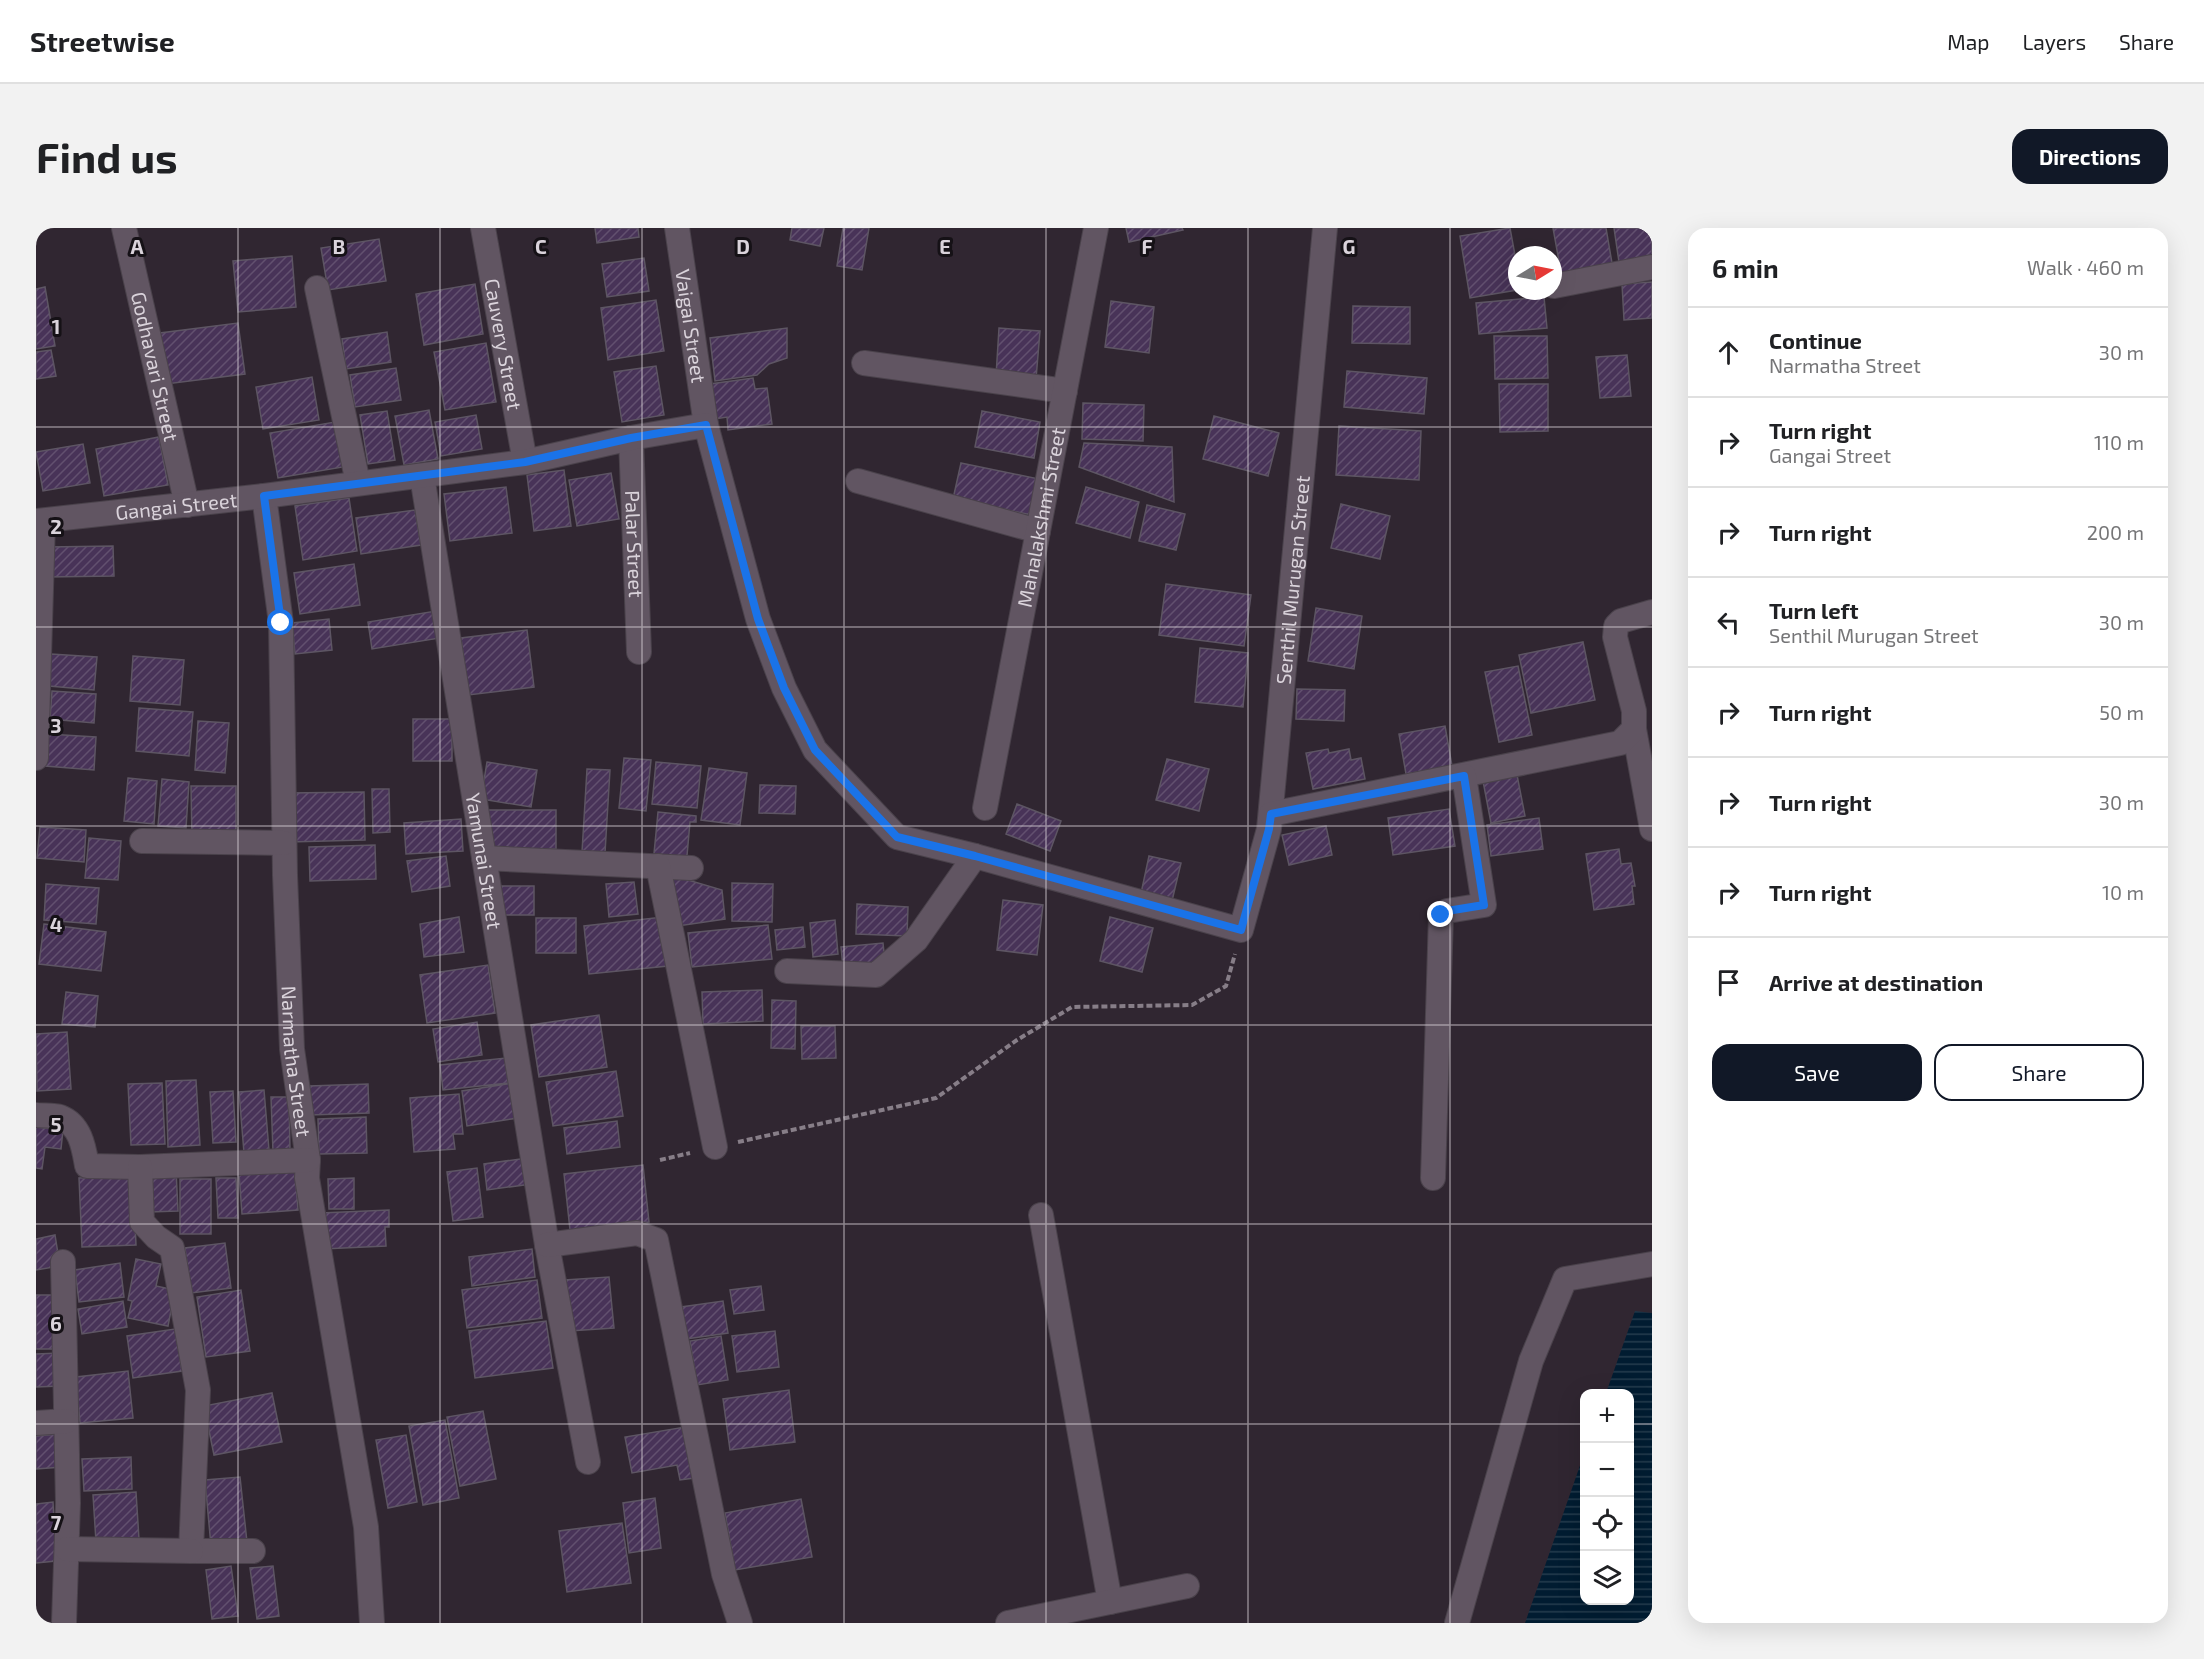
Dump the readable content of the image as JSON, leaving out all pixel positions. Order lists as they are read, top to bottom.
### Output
{
  "streets": {
    "street": [
      "Vaigai Street",
      "Cauvery Street",
      "Godhavari Street",
      "Gangai Street",
      "Mahalakshmi Street",
      "Palar Street",
      "Senthil Murugan Street",
      "Yamunai Street",
      "Narmatha Street"
    ]
  },
  "crossings": [
    ["Vaigai Street", "Gangai Street"],
    ["Vaigai Street", "Senthil Murugan Street"],
    ["Cauvery Street", "Gangai Street"],
    ["Godhavari Street", "Gangai Street"],
    ["Gangai Street", "Palar Street"],
    ["Gangai Street", "Yamunai Street"],
    ["Gangai Street", "Narmatha Street"]
  ],
  "north": "right",
  "page": {
    "header": "Streetwise",
    "nav": ["Map", "Layers", "Share"],
    "buttons": [
      "Directions",
      ["Save", "Share"]
    ],
    "title": "Find us",
    "heading": ["6 min", "Walk · 460 m"],
    "list": [
      ["Continue", "Narmatha Street", "30 m"],
      ["Turn right", "Gangai Street", "110 m"],
      ["Turn right", "200 m"],
      ["Turn left", "Senthil Murugan Street", "30 m"],
      ["Turn right", "50 m"],
      ["Turn right", "30 m"],
      ["Turn right", "10 m"],
      "Arrive at destination"
    ],
    "map_buttons": ["+", "−"]
  },
  "grid": {
    "columns": [
      "A",
      "B",
      "C",
      "D",
      "E",
      "F",
      "G"
    ],
    "rows": [
      "1",
      "2",
      "3",
      "4",
      "5",
      "6",
      "7"
    ]
  }
}
